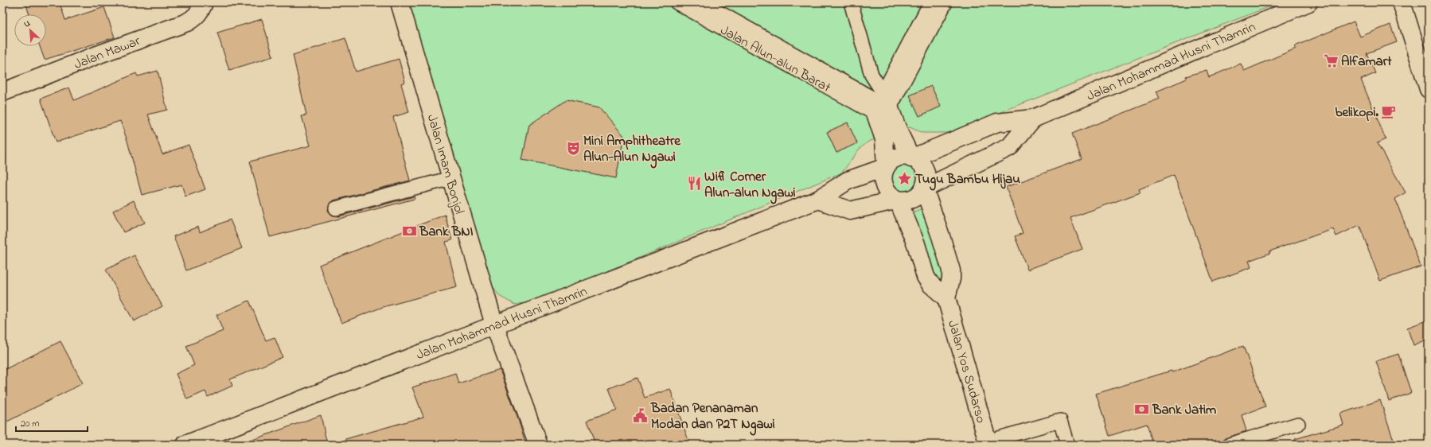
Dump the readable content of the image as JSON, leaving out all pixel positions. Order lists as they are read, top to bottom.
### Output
{
  "streets": {
    "main road": [
      "Jalan Mawar",
      "Jalan Mohammad Husni Thamrin",
      "Jalan Imam Bonjol",
      "Jalan Yos Sudarso"
    ],
    "lane": ["Jalan Alun-alun Barat"]
  },
  "crossings": [
    ["Jalan Mohammad Husni Thamrin", "Jalan Imam Bonjol"],
    ["Jalan Mohammad Husni Thamrin", "Jalan Yos Sudarso"]
  ],
  "places": {
    "supermarket": ["Alfamart"],
    "cafe": ["belikopi."],
    "theatre": ["Mini Amphitheatre Alun-Alun Ngawi"],
    "place": ["Tugu Bambu Hijau"],
    "restaurant": ["Wifi Corner Alun-alun Ngawi"],
    "bank": ["Bank BNI", "Bank Jatim"],
    "public building": ["Badan Penanaman Modan dan P2T Ngawi"]
  },
  "scale_bar": "20 m",
  "north": "top left"
}
